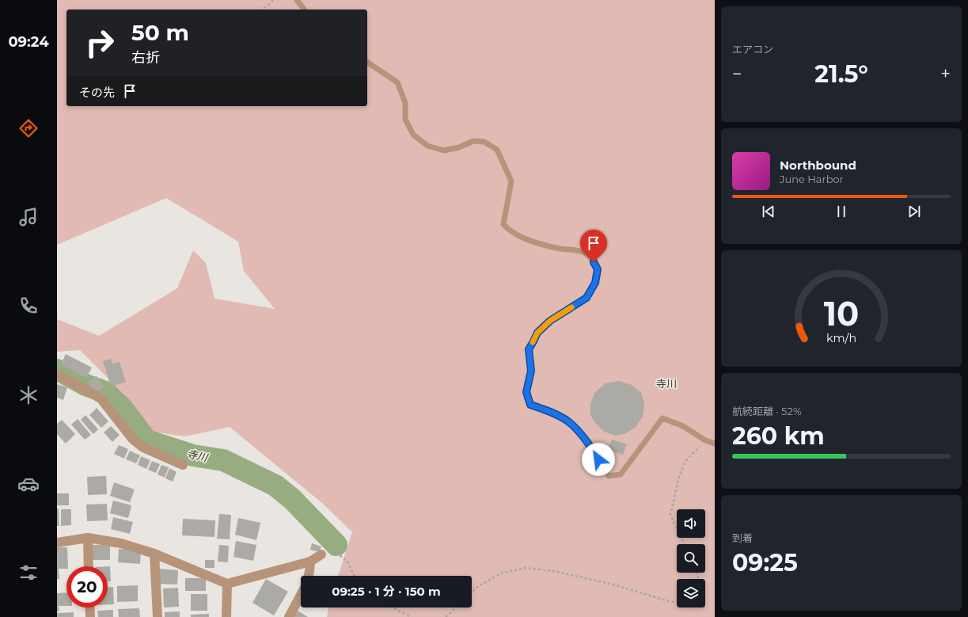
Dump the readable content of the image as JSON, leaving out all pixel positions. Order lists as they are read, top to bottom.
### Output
{
  "districts": ["寺川"],
  "water": ["寺川"],
  "page": {
    "tabs": "09:24",
    "tile": [
      "エアコン",
      ["航続距離 · 52%", "260 km"],
      ["到着", "09:25"]
    ],
    "turn": ["50 m", "右折"],
    "heat": ["−", "21.5°", "+"],
    "then": "その先",
    "song": ["Northbound", "June Harbor"],
    "limit": "20",
    "trip": "09:25 · 1 分 · 150 m",
    "gauge": ["10", "km/h"]
  }
}
